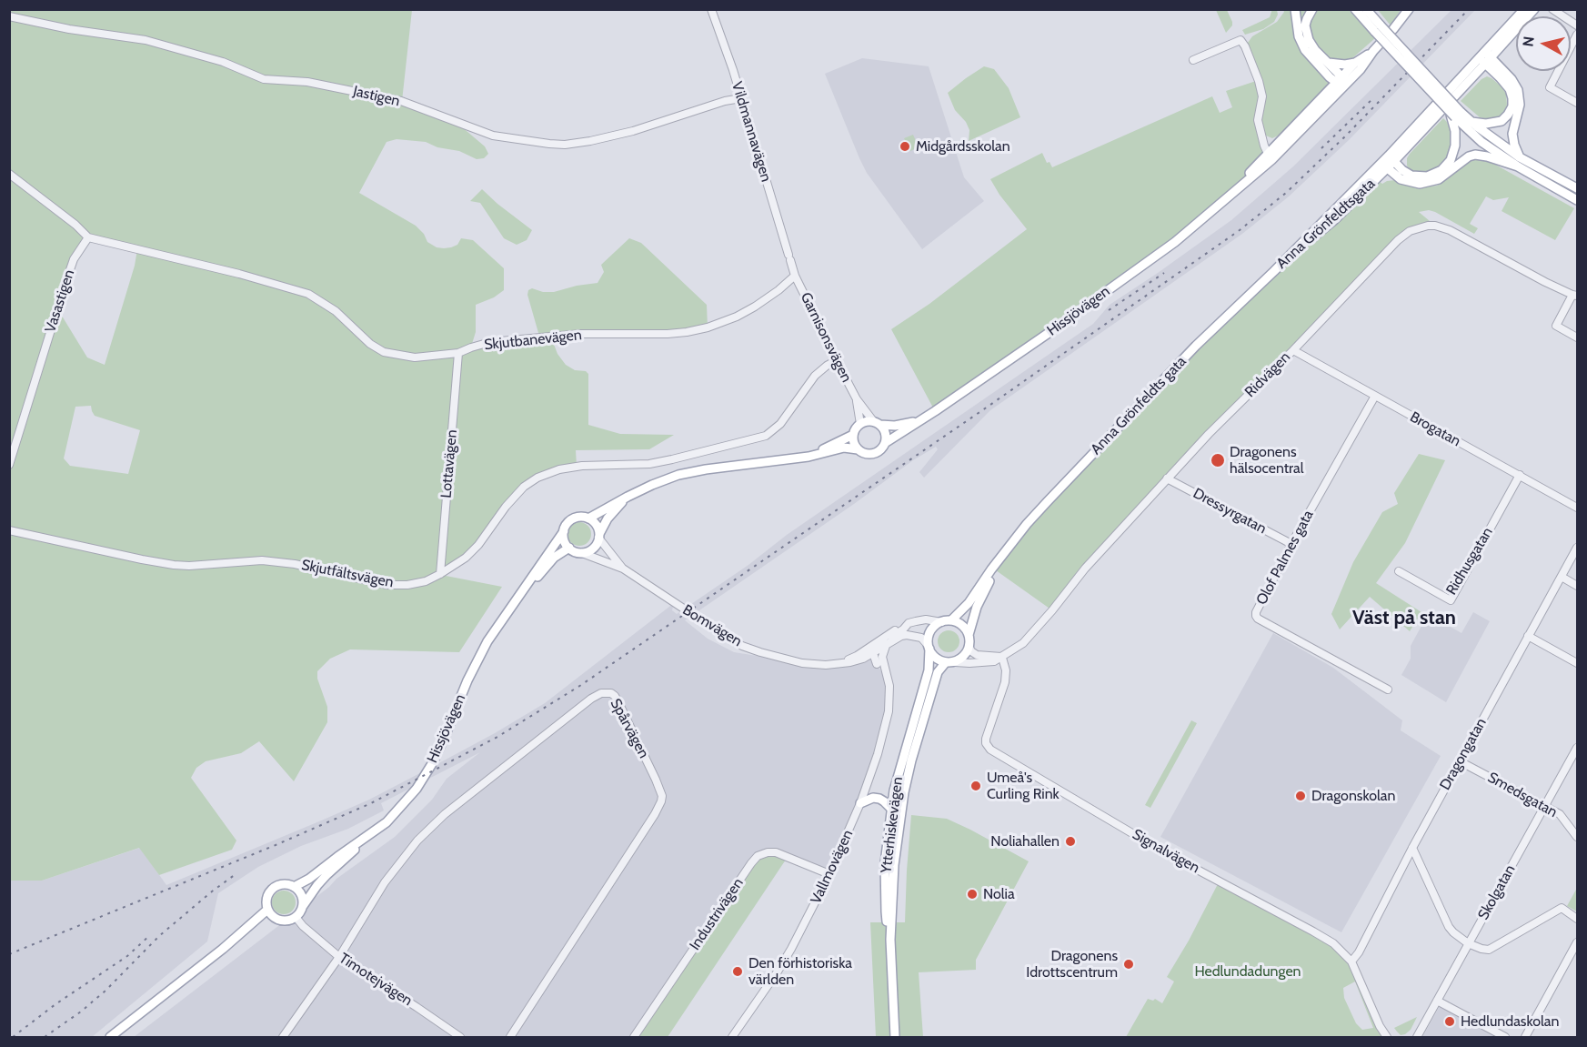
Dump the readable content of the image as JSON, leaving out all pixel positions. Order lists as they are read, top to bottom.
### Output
{
  "streets": {
    "main road": [
      "Anna Grönfeldtsgata",
      "Hissjövägen",
      "Anna Grönfeldts gata",
      "Ytterhiskevägen"
    ],
    "street": [
      "Jastigen",
      "Vildmannavägen",
      "Vasastigen",
      "Garnisonsvägen",
      "Skjutbanevägen",
      "Ridvägen",
      "Brogatan",
      "Lottavägen",
      "Dressyrgatan",
      "Olof Palmes gata",
      "Ridhusgatan",
      "Skjutfältsvägen",
      "Bomvägen",
      "Spårvägen",
      "Dragongatan",
      "Smedsgatan",
      "Signalvägen",
      "Vallmovägen",
      "Skolgatan",
      "Industrivägen",
      "Timotejvägen"
    ]
  },
  "crossings": [
    ["Jastigen", "Vildmannavägen"],
    ["Vildmannavägen", "Garnisonsvägen"],
    ["Vildmannavägen", "Skjutbanevägen"],
    ["Anna Grönfeldtsgata", "Anna Grönfeldts gata"],
    ["Vasastigen", "Skjutbanevägen"],
    ["Hissjövägen", "Garnisonsvägen"],
    ["Hissjövägen", "Bomvägen"],
    ["Hissjövägen", "Timotejvägen"],
    ["Garnisonsvägen", "Skjutbanevägen"],
    ["Garnisonsvägen", "Skjutfältsvägen"],
    ["Skjutbanevägen", "Lottavägen"],
    ["Ridvägen", "Brogatan"],
    ["Ridvägen", "Dressyrgatan"],
    ["Ridvägen", "Bomvägen"],
    ["Ridvägen", "Ytterhiskevägen"],
    ["Ridvägen", "Signalvägen"],
    ["Brogatan", "Olof Palmes gata"],
    ["Brogatan", "Ridhusgatan"],
    ["Lottavägen", "Skjutfältsvägen"],
    ["Dressyrgatan", "Olof Palmes gata"],
    ["Bomvägen", "Ytterhiskevägen"],
    ["Bomvägen", "Vallmovägen"],
    ["Spårvägen", "Timotejvägen"],
    ["Dragongatan", "Smedsgatan"],
    ["Dragongatan", "Signalvägen"],
    ["Smedsgatan", "Skolgatan"],
    ["Vallmovägen", "Industrivägen"]
  ],
  "districts": ["Väst på stan"],
  "parks": ["Hedlundadungen"],
  "places": [
    "Midgårdsskolan",
    "Dragonens hälsocentral",
    "Umeå's Curling Rink",
    "Dragonskolan",
    "Noliahallen",
    "Nolia",
    "Dragonens Idrottscentrum",
    "Den förhistoriska världen",
    "Hedlundaskolan"
  ],
  "north": "left"
}
